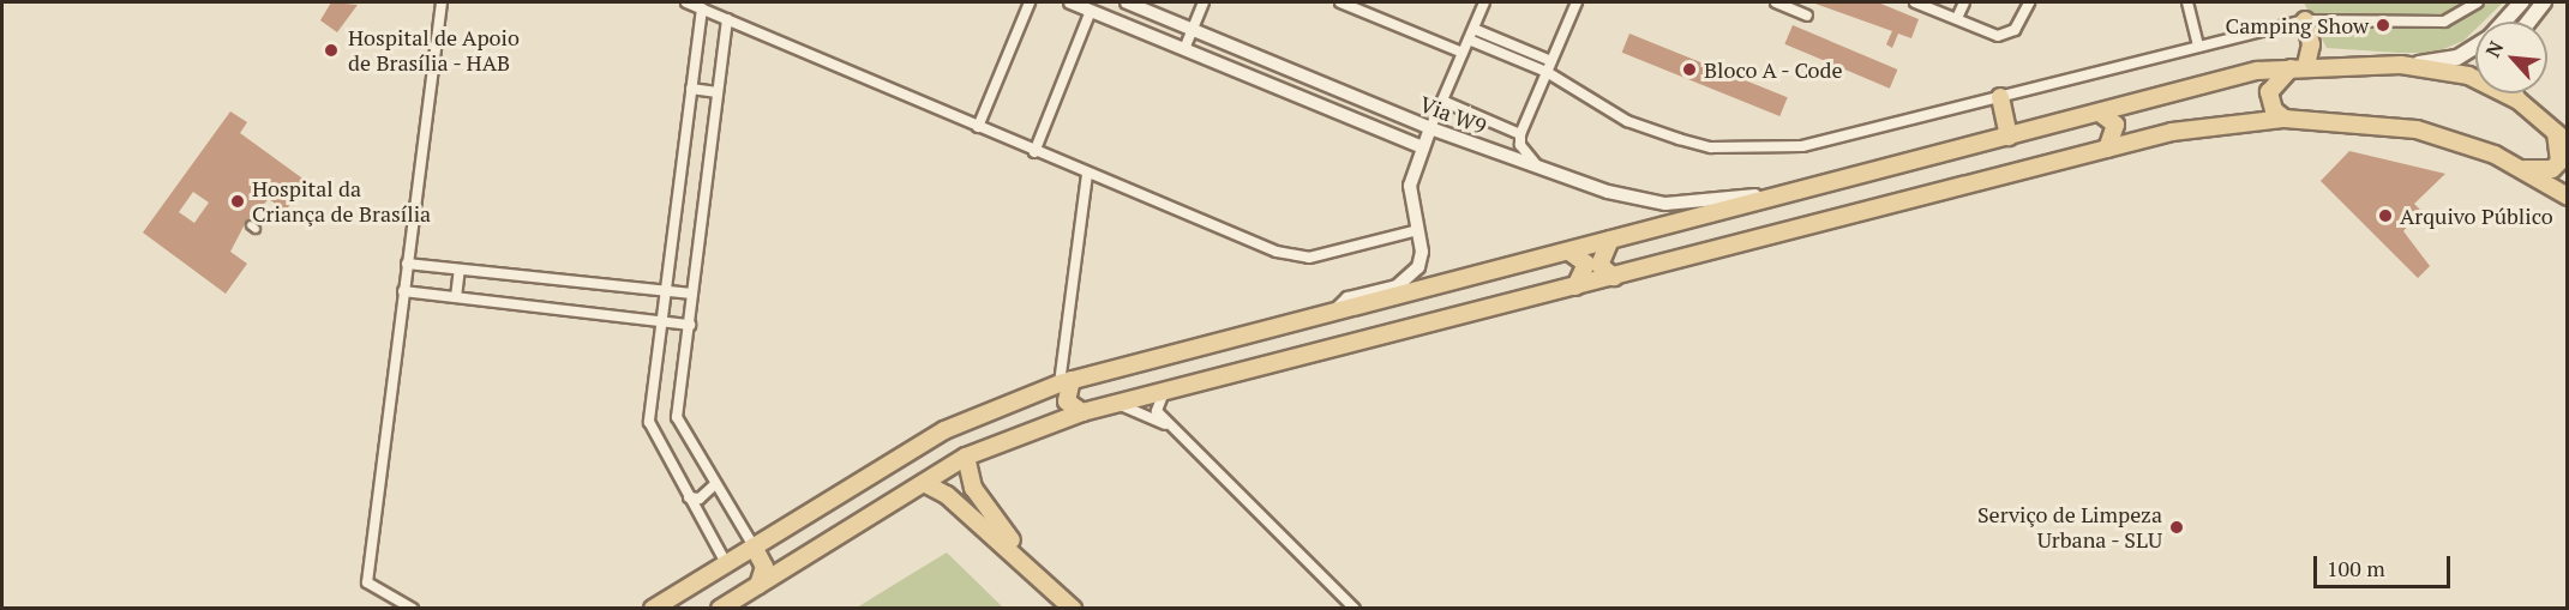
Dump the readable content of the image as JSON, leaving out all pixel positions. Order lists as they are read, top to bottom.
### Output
{
  "streets": {
    "street": ["Via W9"]
  },
  "places": [
    "Camping Show",
    "Hospital de Apoio de Brasília - HAB",
    "Bloco A - Code",
    "Hospital da Criança de Brasília",
    "Arquivo Público",
    "Serviço de Limpeza Urbana - SLU"
  ],
  "scale_bar": "100 m",
  "north": "top left"
}
